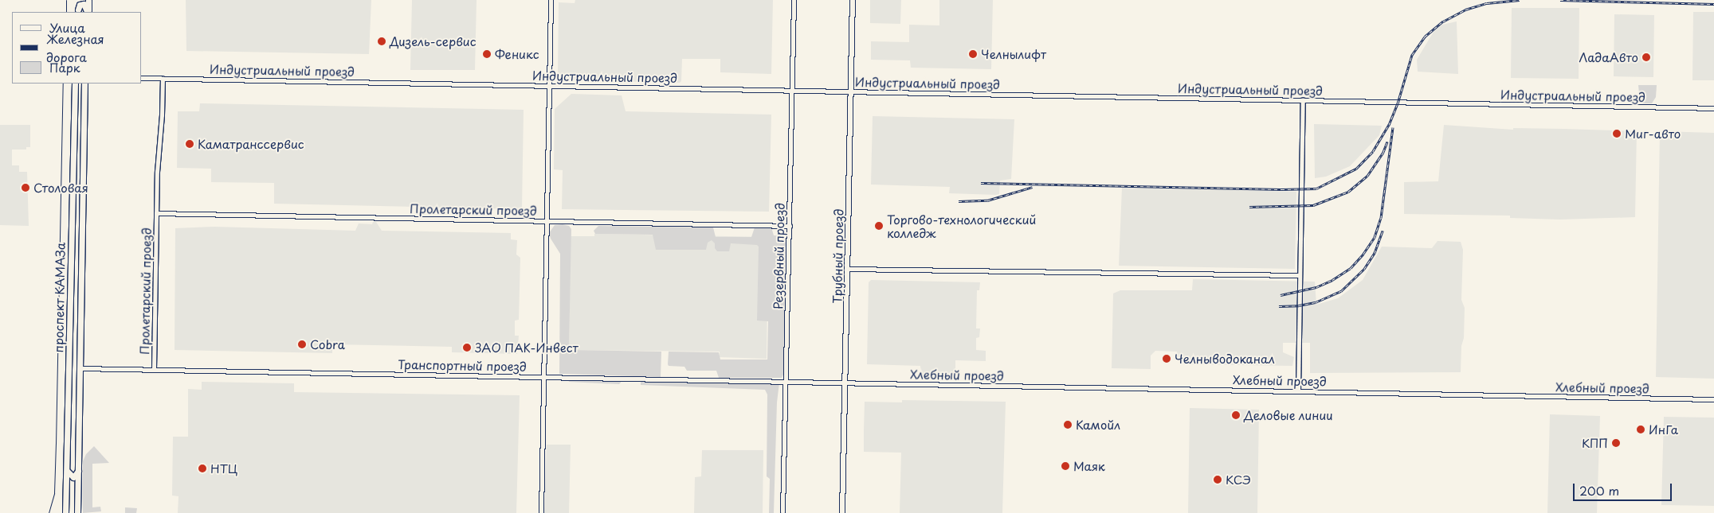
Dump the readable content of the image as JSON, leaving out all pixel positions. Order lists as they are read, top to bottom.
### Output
{
  "streets": {
    "main road": ["проспект КАМАЗа"],
    "street": [
      "Индустриальный проезд",
      "Пролетарский проезд",
      "Резервный проезд",
      "Трубный проезд",
      "Транспортный проезд",
      "Хлебный проезд"
    ]
  },
  "crossings": [
    ["Индустриальный проезд", "Пролетарский проезд"],
    ["Индустриальный проезд", "Резервный проезд"],
    ["Индустриальный проезд", "Трубный проезд"],
    ["Пролетарский проезд", "Резервный проезд"],
    ["Пролетарский проезд", "Транспортный проезд"],
    ["Резервный проезд", "Транспортный проезд"],
    ["Трубный проезд", "Транспортный проезд"],
    ["Трубный проезд", "Хлебный проезд"],
    ["проспект КАМАЗа", "Транспортный проезд"],
    ["Транспортный проезд", "Хлебный проезд"]
  ],
  "places": [
    "Дизель-сервис",
    "Феникс",
    "Челнылифт",
    "ЛадаАвто",
    "Миг-авто",
    "Каматранссервис",
    "Столовая",
    "Торгово-технологический колледж",
    "Cobra",
    "ЗАО ПАК-Инвест",
    "Челныводоканал",
    "Деловые линии",
    "Камойл",
    "ИнГа",
    "КПП",
    "Маяк",
    "НТЦ",
    "КСЭ"
  ],
  "legend": ["Улица", "Железная дорога", "Парк"],
  "scale_bar": "200 m"
}
